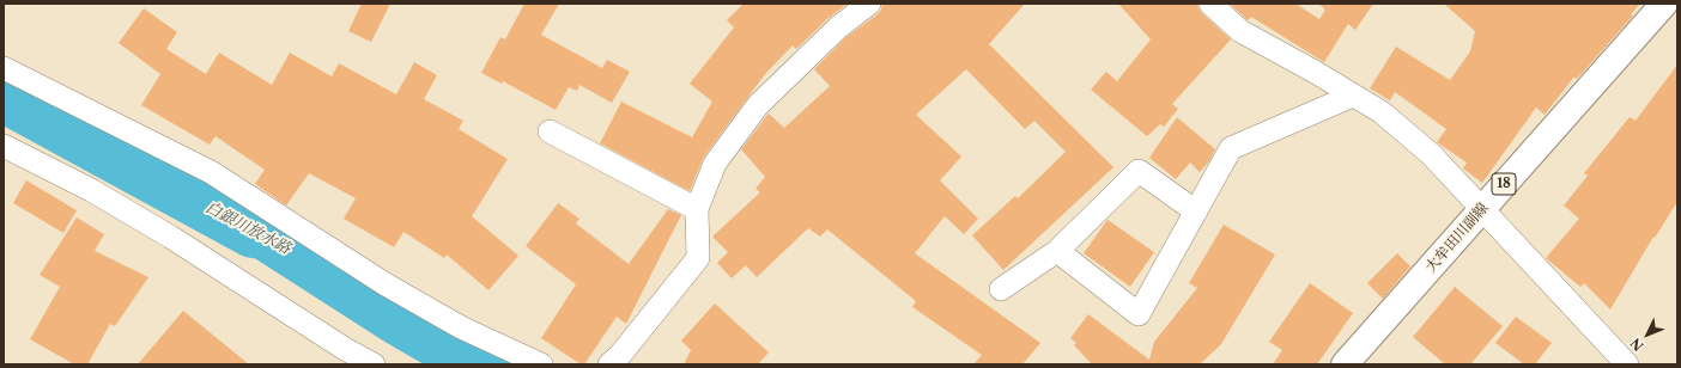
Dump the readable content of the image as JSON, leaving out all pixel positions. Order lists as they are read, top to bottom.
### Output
{
  "streets": {
    "main road": ["18", "大牟田川副線"]
  },
  "water": ["白銀川放水路"],
  "north": "bottom left"
}
